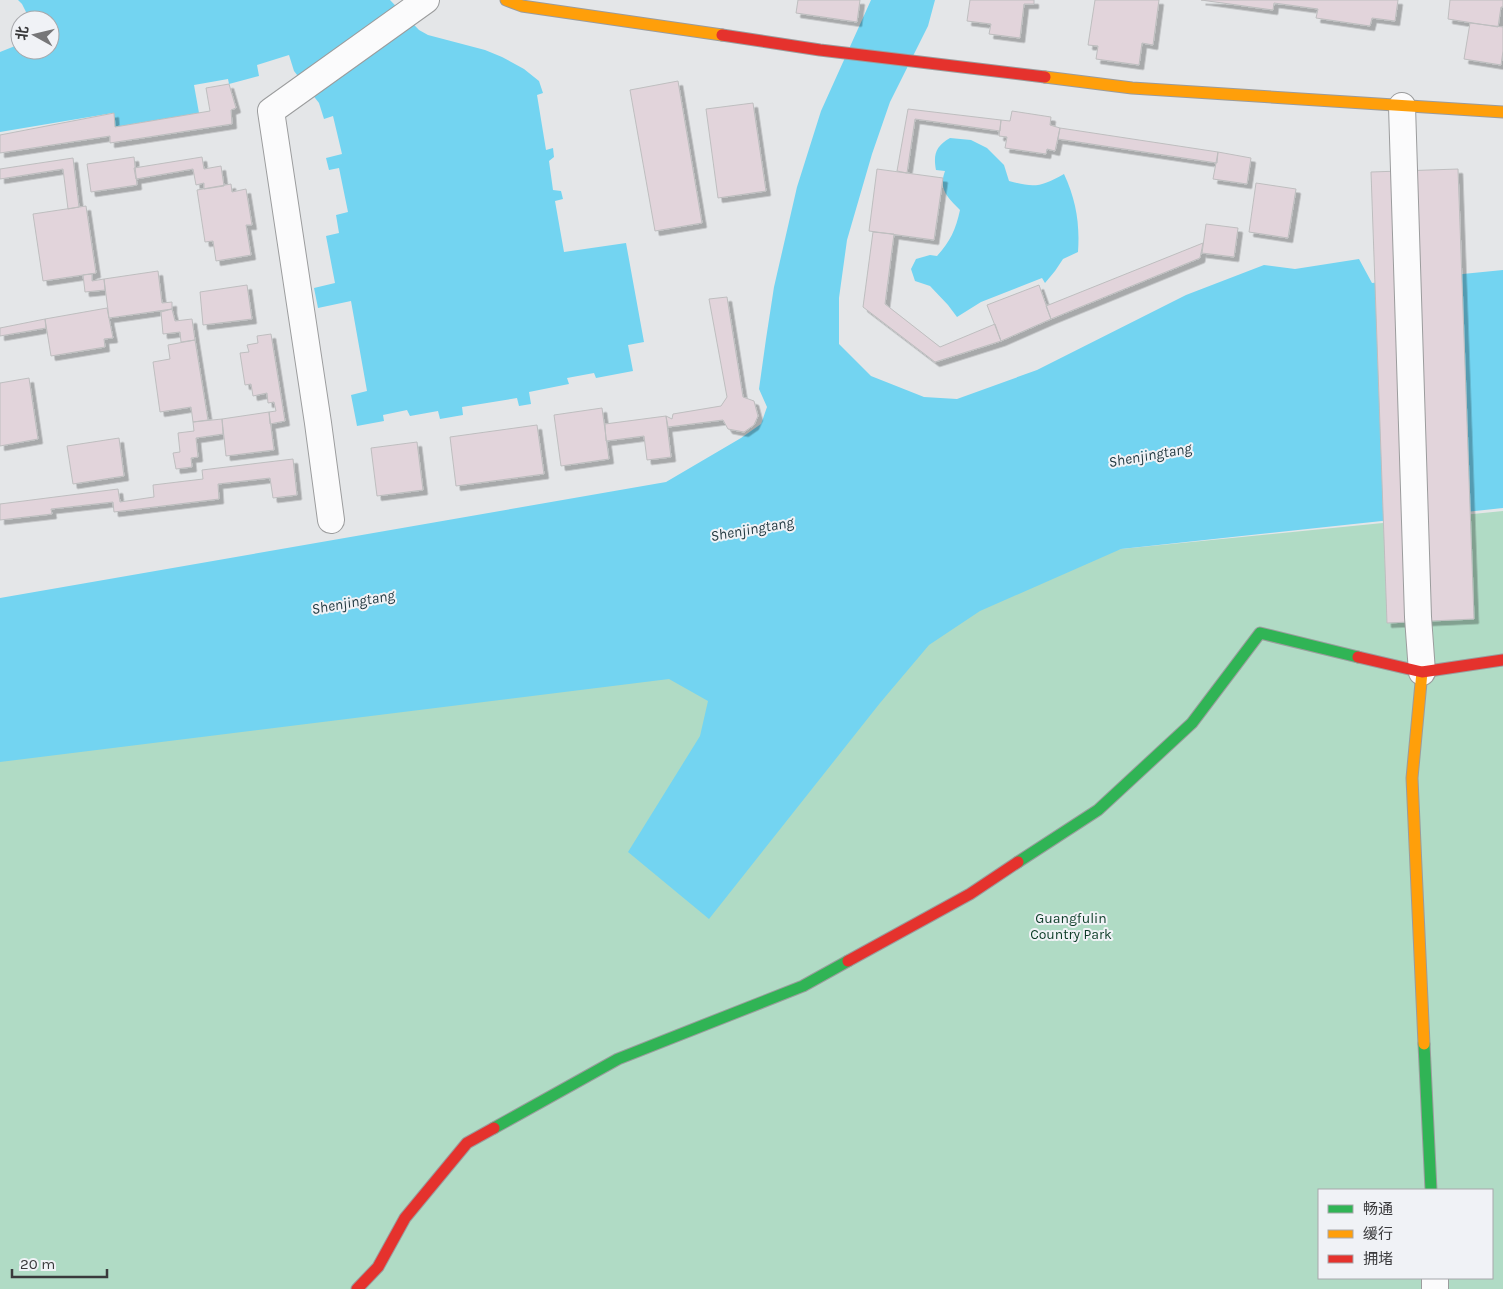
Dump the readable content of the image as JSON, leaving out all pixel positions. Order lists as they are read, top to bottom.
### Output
{
  "water": ["Shenjingtang"],
  "parks": ["Guangfulin Country Park"],
  "legend": ["畅通", "缓行", "拥堵"],
  "scale_bar": "20 m",
  "north": "left"
}
